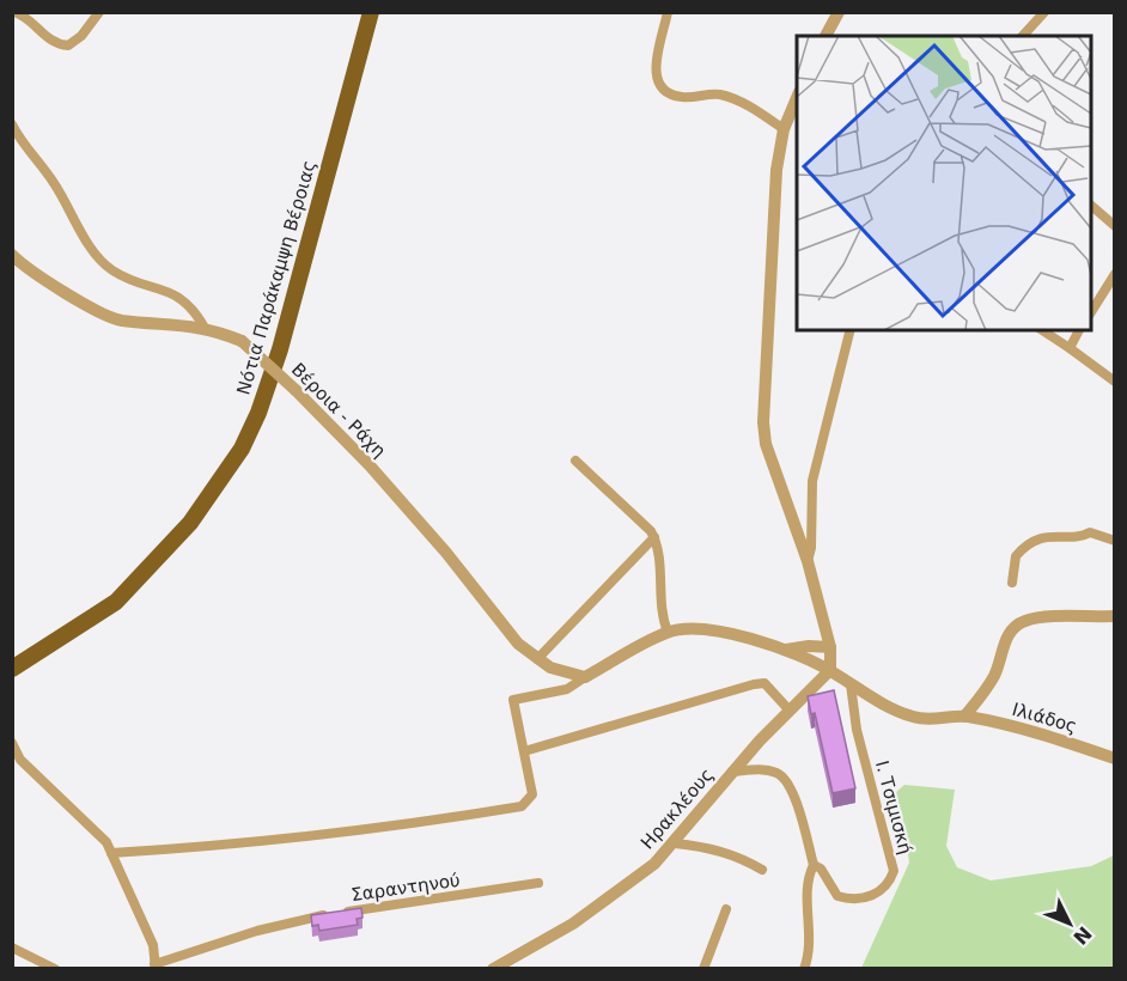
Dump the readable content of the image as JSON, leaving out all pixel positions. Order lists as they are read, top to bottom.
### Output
{
  "streets": {
    "main road": ["Νότια Παράκαμψη Βέροιας"],
    "street": [
      "Βέροια - Ράχη",
      "Ιλιάδος",
      "Ι. Τσιμισκή",
      "Ηρακλέους",
      "Σαραντηνού"
    ]
  },
  "crossings": [
    ["Ιλιάδος", "Ι. Τσιμισκή"],
    ["Ιλιάδος", "Ηρακλέους"]
  ],
  "north": "bottom right"
}
